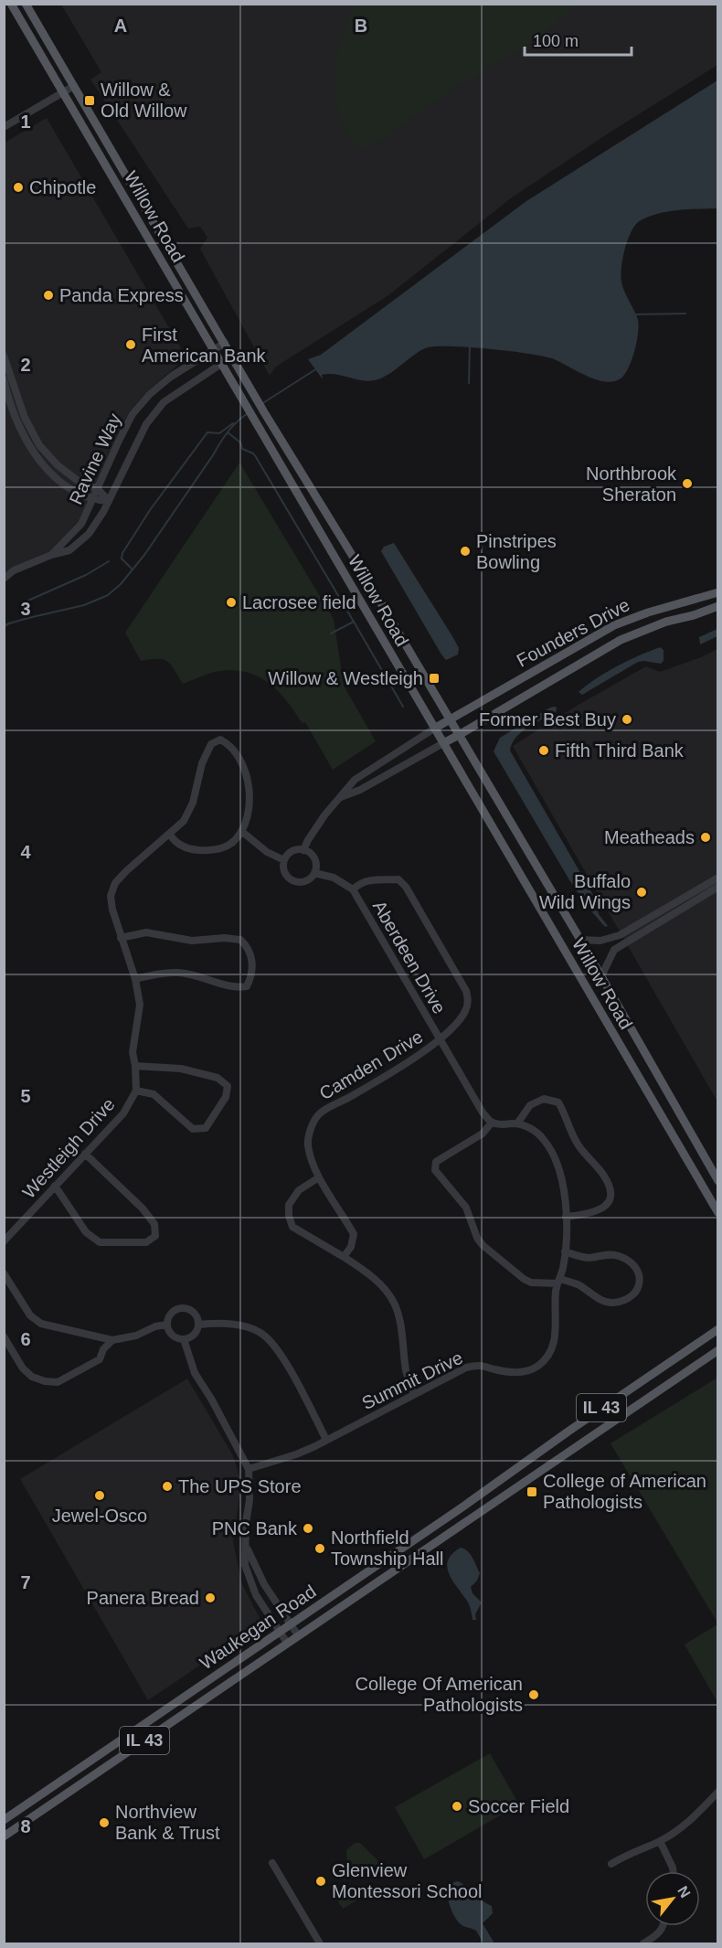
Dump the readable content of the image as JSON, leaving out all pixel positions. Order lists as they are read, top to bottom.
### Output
{
  "streets": {
    "main road": [
      "Willow Road",
      "Founders Drive",
      "IL 43",
      "Waukegan Road"
    ],
    "street": [
      "Ravine Way",
      "Aberdeen Drive",
      "Camden Drive",
      "Westleigh Drive",
      "Summit Drive"
    ]
  },
  "crossings": [
    ["Willow Road", "Ravine Way"],
    ["Willow Road", "Founders Drive"],
    ["Aberdeen Drive", "Camden Drive"],
    ["Aberdeen Drive", "Summit Drive"]
  ],
  "places": {
    "transit": ["Willow & Old Willow", "Willow & Westleigh", "College of American Pathologists"],
    "other": [
      "Chipotle",
      "Panda Express",
      "First American Bank",
      "Northbrook Sheraton",
      "Pinstripes Bowling",
      "Lacrosee field",
      "Former Best Buy",
      "Fifth Third Bank",
      "Meatheads",
      "Buffalo Wild Wings",
      "The UPS Store",
      "Jewel-Osco",
      "PNC Bank",
      "Northfield Township Hall",
      "Panera Bread",
      "College Of American Pathologists",
      "Soccer Field",
      "Northview Bank & Trust",
      "Glenview Montessori School"
    ]
  },
  "scale_bar": "100 m",
  "north": "top right",
  "grid": {
    "columns": ["A", "B"],
    "rows": [
      "1",
      "2",
      "3",
      "4",
      "5",
      "6",
      "7",
      "8"
    ]
  }
}
